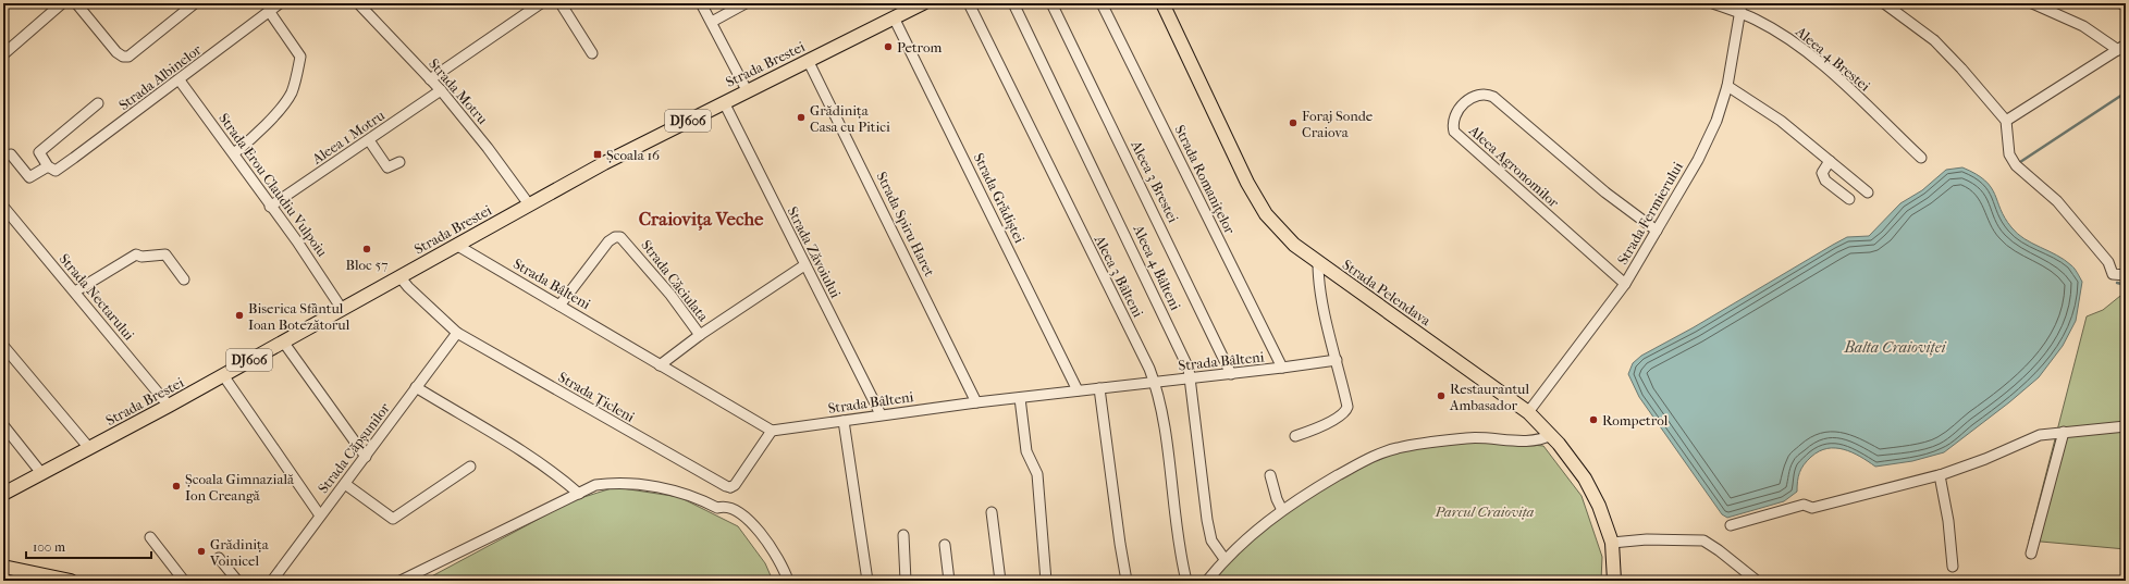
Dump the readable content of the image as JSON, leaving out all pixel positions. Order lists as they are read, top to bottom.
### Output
{
  "streets": {
    "main road": ["Strada Brestei", "DJ606", "Strada Pelendava"],
    "street": [
      "Aleea 4 Brestei",
      "Strada Albinelor",
      "Strada Motru",
      "Aleea 1 Motru",
      "Aleea Agronomilor",
      "Strada Romanițelor",
      "Aleea 3 Brestei",
      "Strada Erou Claudiu Vulpoiu",
      "Strada Grădiștei",
      "Strada Fermierului",
      "Strada Spiru Haret",
      "Strada Zăvoiului",
      "Aleea 4 Bâlteni",
      "Aleea 3 Bâlteni",
      "Strada Căciulata",
      "Strada Bâlteni",
      "Strada Nectarului",
      "Strada Țicleni",
      "Strada Căpșunilor"
    ]
  },
  "crossings": [
    ["Aleea 4 Brestei", "Strada Fermierului"],
    ["Strada Brestei", "Strada Motru"],
    ["Strada Brestei", "Strada Erou Claudiu Vulpoiu"],
    ["Strada Brestei", "Strada Grădiștei"],
    ["Strada Brestei", "Strada Spiru Haret"],
    ["Strada Brestei", "Strada Zăvoiului"],
    ["Strada Brestei", "Strada Bâlteni"],
    ["Strada Brestei", "Strada Nectarului"],
    ["Strada Brestei", "Strada Țicleni"],
    ["Strada Albinelor", "Strada Erou Claudiu Vulpoiu"],
    ["Strada Motru", "Aleea 1 Motru"],
    ["Aleea 1 Motru", "Strada Erou Claudiu Vulpoiu"],
    ["Aleea Agronomilor", "Strada Fermierului"],
    ["Strada Romanițelor", "Strada Bâlteni"],
    ["Aleea 3 Brestei", "Strada Bâlteni"],
    ["Strada Grădiștei", "Strada Bâlteni"],
    ["Strada Fermierului", "Strada Pelendava"],
    ["Strada Spiru Haret", "Strada Bâlteni"],
    ["Strada Zăvoiului", "Strada Bâlteni"],
    ["Aleea 4 Bâlteni", "Strada Bâlteni"],
    ["Aleea 3 Bâlteni", "Strada Bâlteni"],
    ["Strada Căciulata", "Strada Bâlteni"],
    ["Strada Țicleni", "Strada Căpșunilor"]
  ],
  "districts": ["Craiovița Veche"],
  "water": ["Balta Craioviței"],
  "parks": ["Parcul Craiovița"],
  "places": {
    "other": [
      "Petrom",
      "Grădinița Casa cu Pitici",
      "Foraj Sonde Craiova",
      "Bloc 57",
      "Biserica Sfântul Ioan Botezătorul",
      "Restaurantul Ambasador",
      "Rompetrol",
      "Școala Gimnazială Ion Creangă",
      "Grădinița Voinicel"
    ],
    "transit": ["Școala 16"]
  },
  "scale_bar": "100 m"
}
